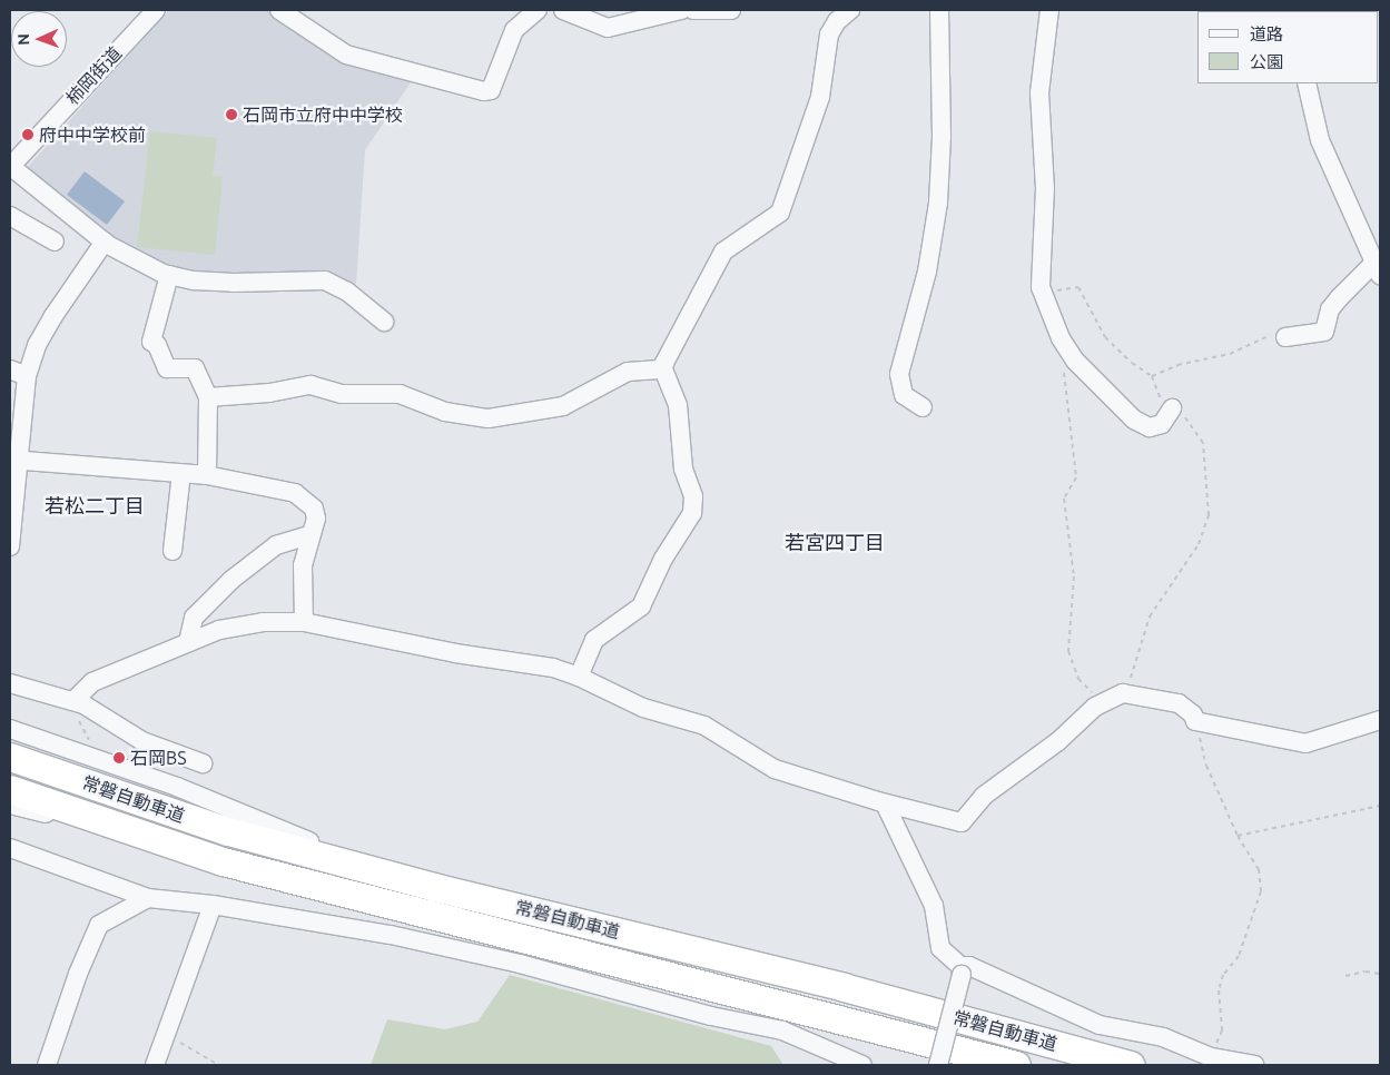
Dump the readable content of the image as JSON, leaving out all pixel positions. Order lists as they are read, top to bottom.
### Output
{
  "streets": {
    "highway": ["常磐自動車道"],
    "street": ["柿岡街道"]
  },
  "districts": ["若松二丁目", "若宮四丁目"],
  "places": ["石岡市立府中中学校", "府中中学校前", "石岡BS"],
  "legend": ["道路", "公園"],
  "north": "left"
}
